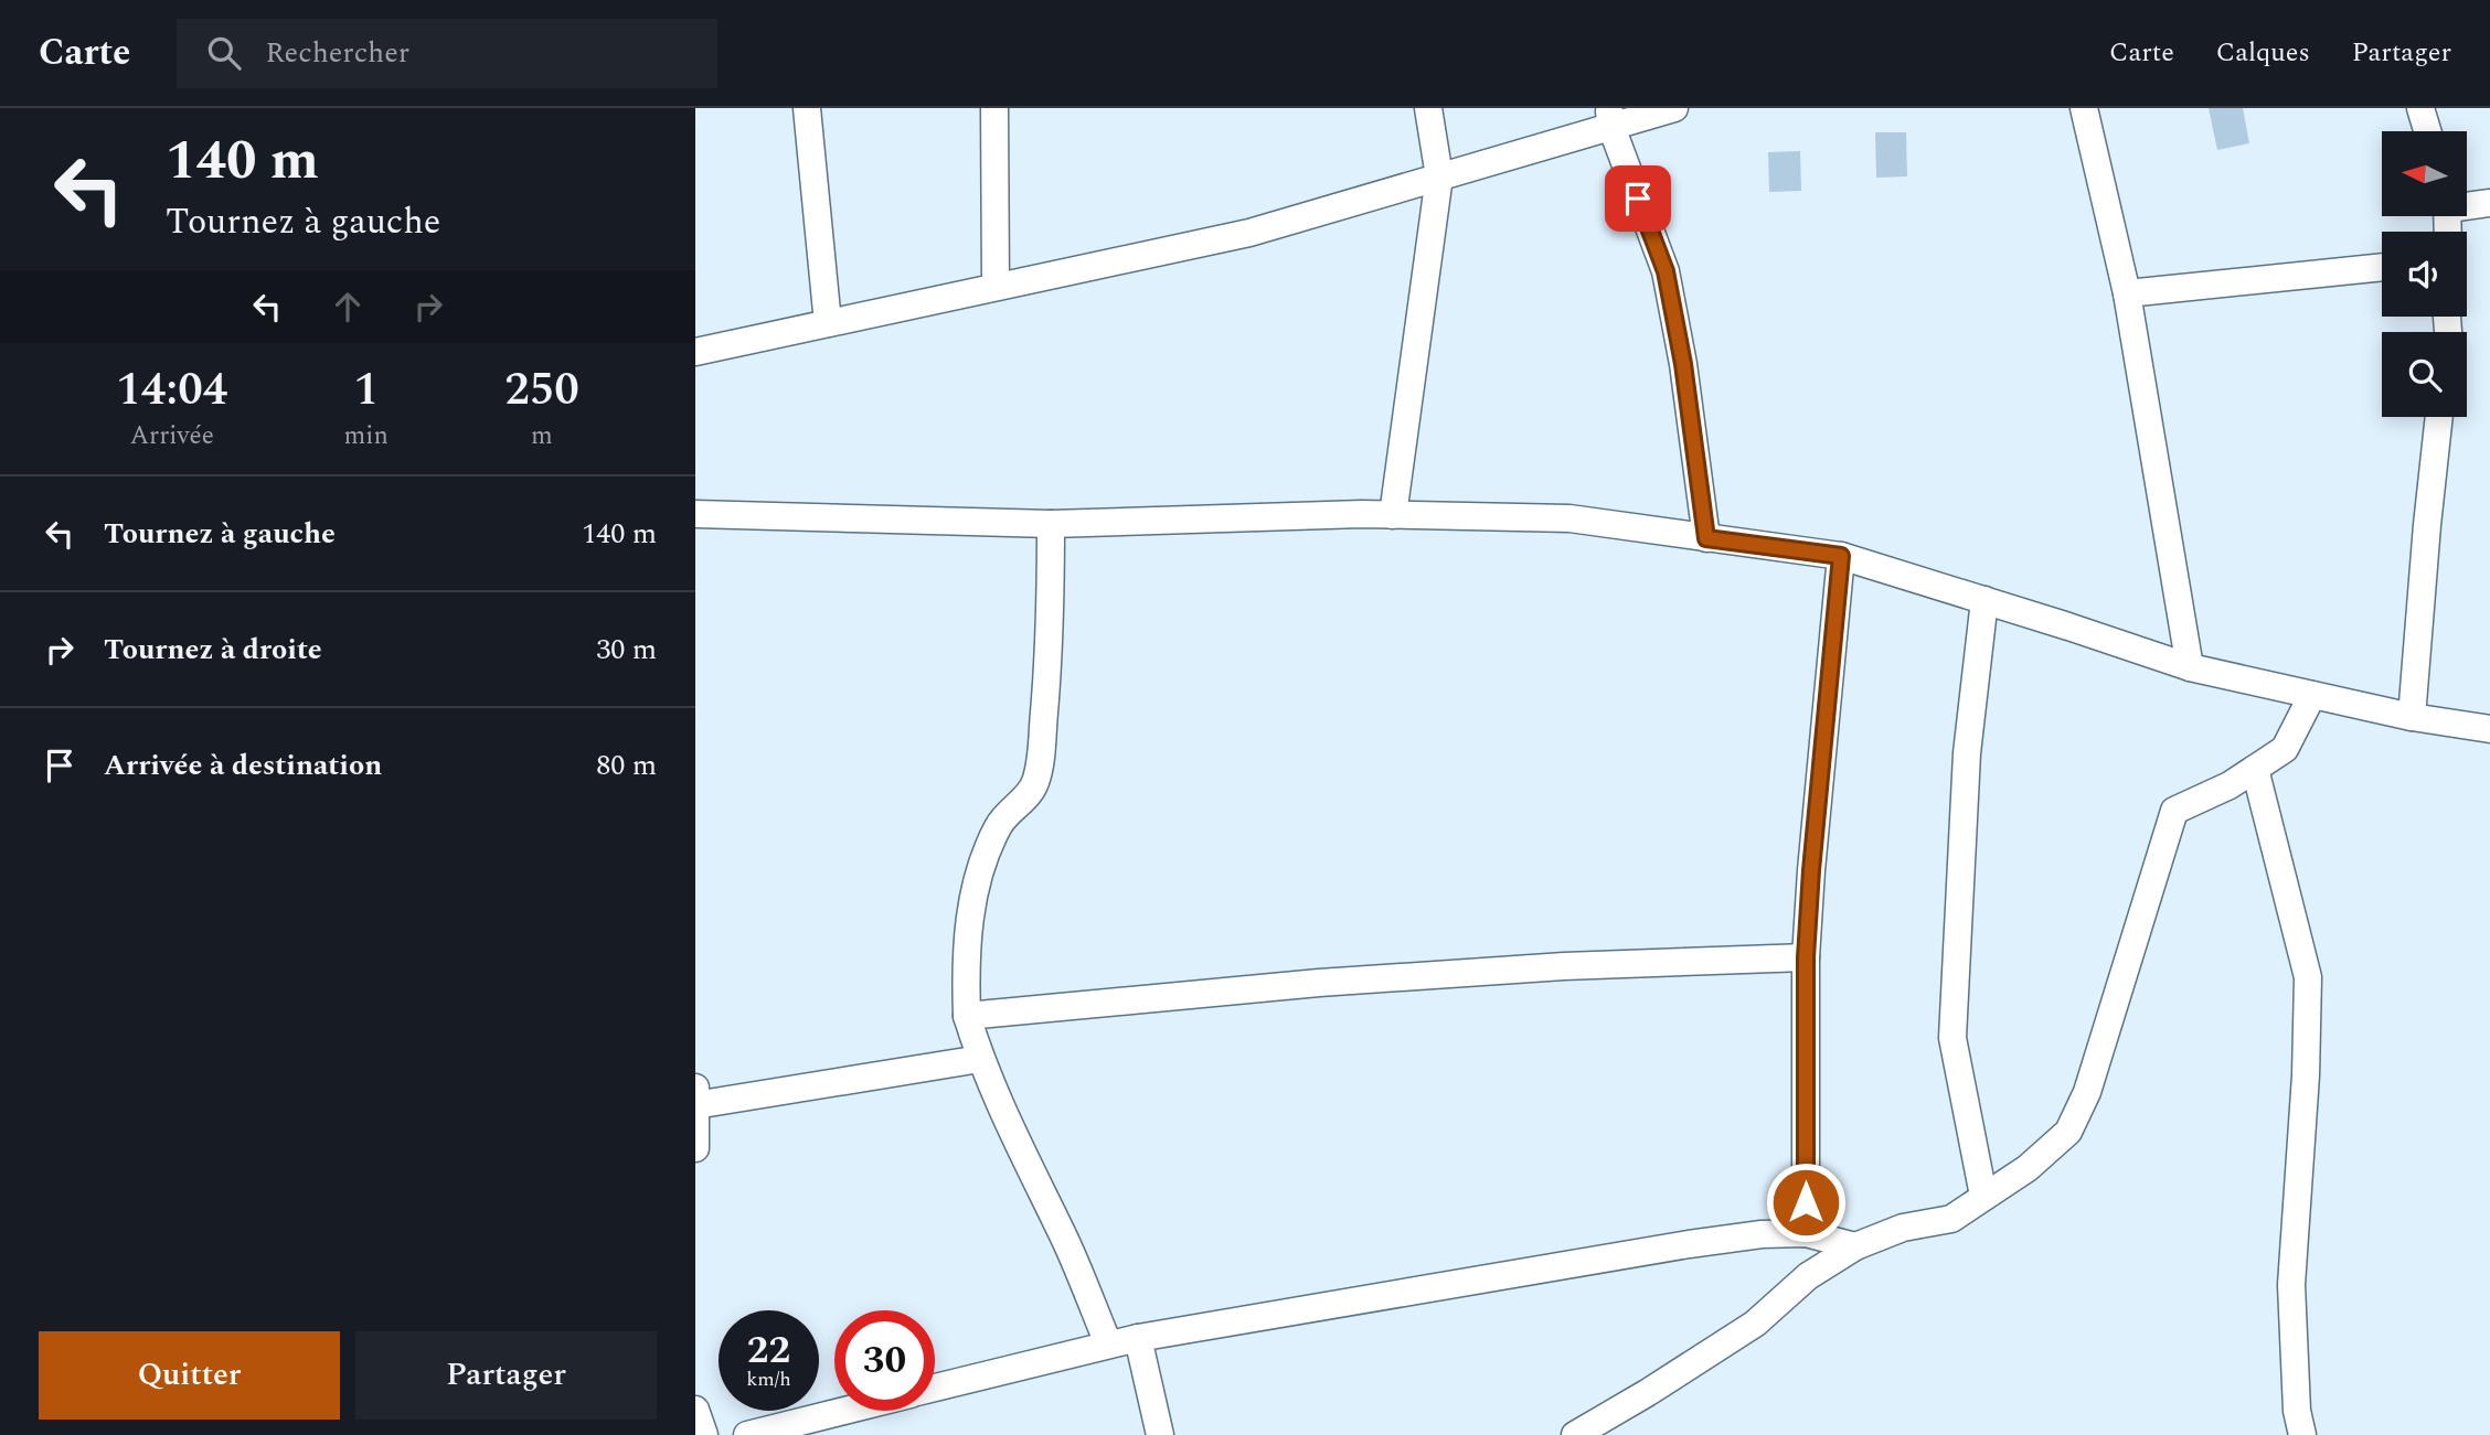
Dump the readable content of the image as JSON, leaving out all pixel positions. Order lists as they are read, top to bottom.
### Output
{
  "north": "left",
  "page": {
    "header": "Carte",
    "search": "Rechercher",
    "nav": ["Carte", "Calques", "Partager"],
    "turn": ["140 m", "Tournez à gauche"],
    "eta": [
      "14:04",
      "Arrivée",
      "1",
      "min",
      "250",
      "m"
    ],
    "list": [
      {
        "name": "Tournez à gauche",
        "value": "140 m"
      },
      {
        "name": "Tournez à droite",
        "value": "30 m"
      },
      {
        "name": "Arrivée à destination",
        "value": "80 m"
      }
    ],
    "speed": "22 km/h",
    "limit": "30",
    "buttons": ["Quitter", "Partager"]
  }
}
